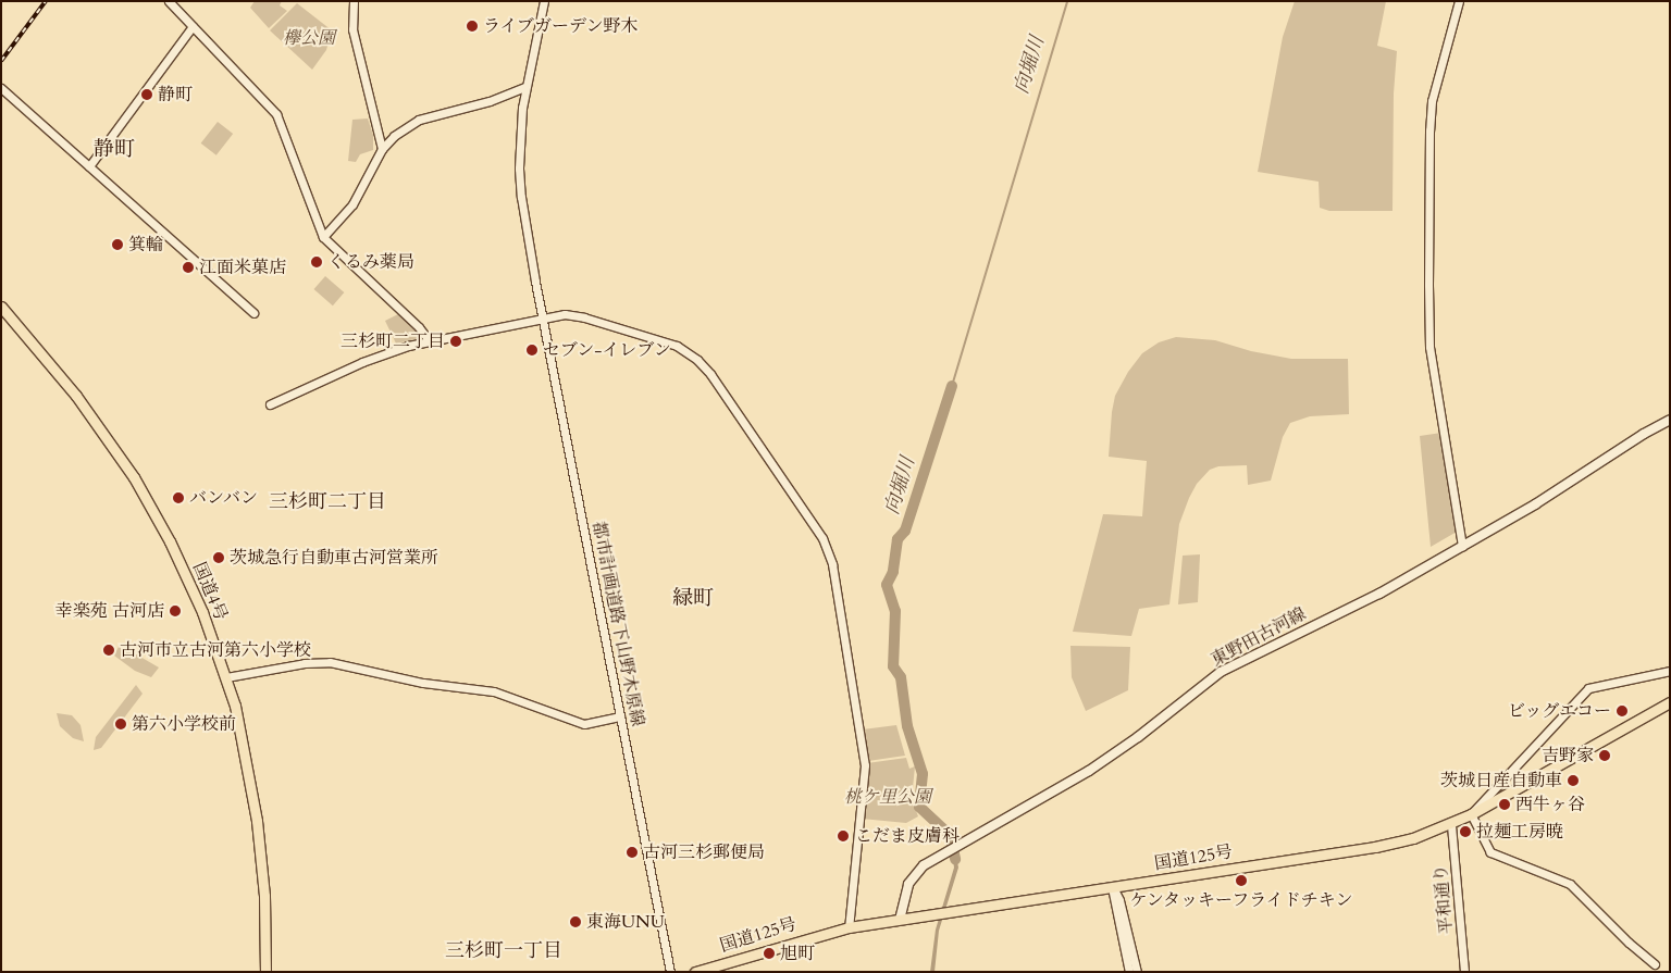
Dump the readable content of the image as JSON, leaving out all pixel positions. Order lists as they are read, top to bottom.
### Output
{
  "streets": {
    "highway": ["国道4号", "国道125号"],
    "main road": ["東野田古河線"],
    "street": ["都市計画道路下山野木原線", "平和通り"]
  },
  "crossings": [
    ["東野田古河線", "国道125号"],
    ["国道125号", "平和通り"]
  ],
  "districts": [
    "静町",
    "三杉町二丁目",
    "緑町",
    "三杉町一丁目"
  ],
  "water": ["向堀川"],
  "parks": ["欅公園", "桃ケ里公園"],
  "places": [
    "ライブガーデン野木",
    "静町",
    "箕輪",
    "くるみ薬局",
    "江面米菓店",
    "三杉町二丁目",
    "セブン-イレブン",
    "バンバン",
    "茨城急行自動車古河営業所",
    "幸楽苑 古河店",
    "古河市立古河第六小学校",
    "ビッグエコー",
    "第六小学校前",
    "吉野家",
    "茨城日産自動車",
    "西牛ヶ谷",
    "拉麺工房暁",
    "こだま皮膚科",
    "古河三杉郵便局",
    "ケンタッキーフライドチキン",
    "東海UNU",
    "旭町"
  ]
}
